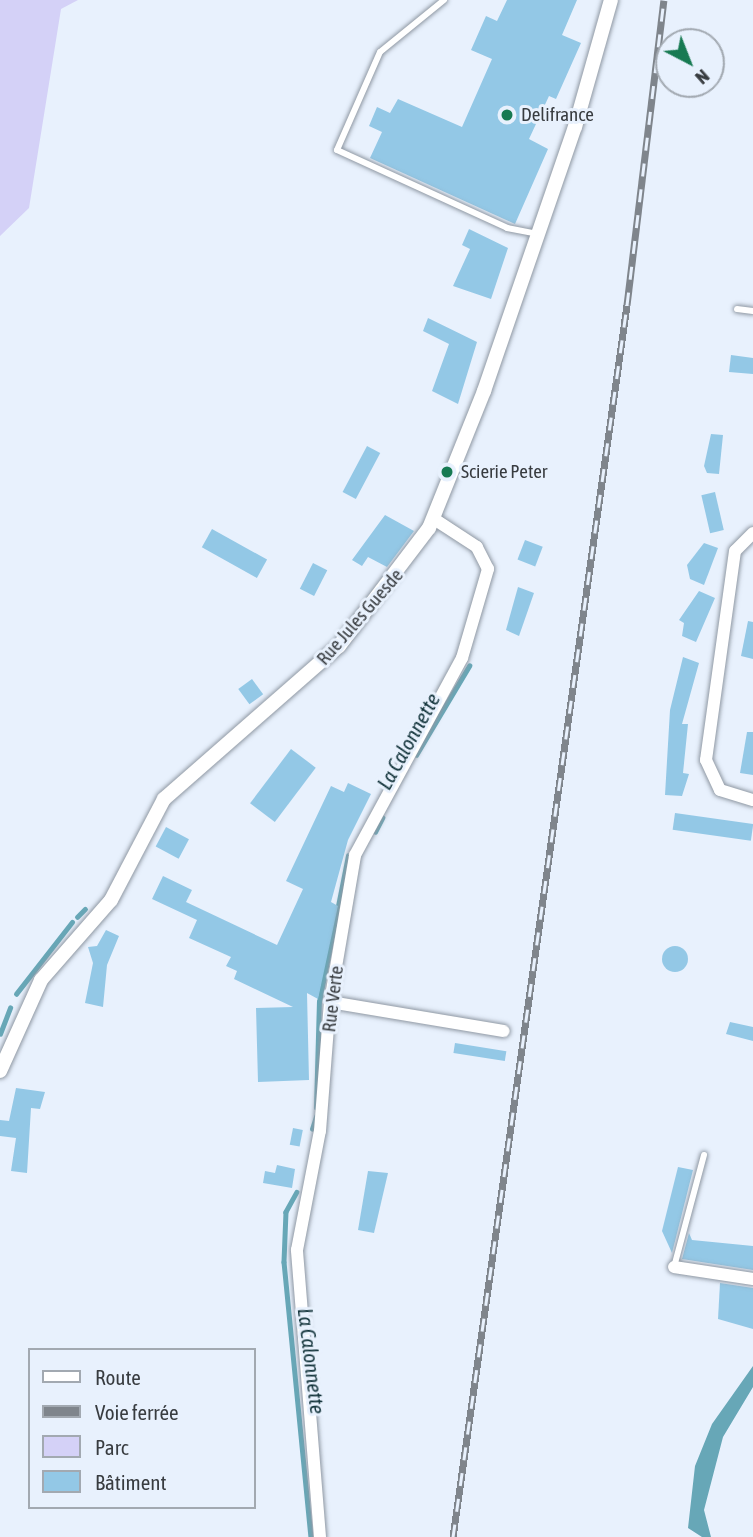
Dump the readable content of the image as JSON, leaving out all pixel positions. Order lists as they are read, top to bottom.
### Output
{
  "streets": {
    "street": ["Rue Jules Guesde", "Rue Verte"]
  },
  "crossings": [
    ["Rue Jules Guesde", "Rue Verte"]
  ],
  "water": ["La Calonnette"],
  "places": ["Delifrance", "Scierie Peter"],
  "legend": [
    "Route",
    "Voie ferrée",
    "Parc",
    "Bâtiment"
  ],
  "north": "bottom right"
}
